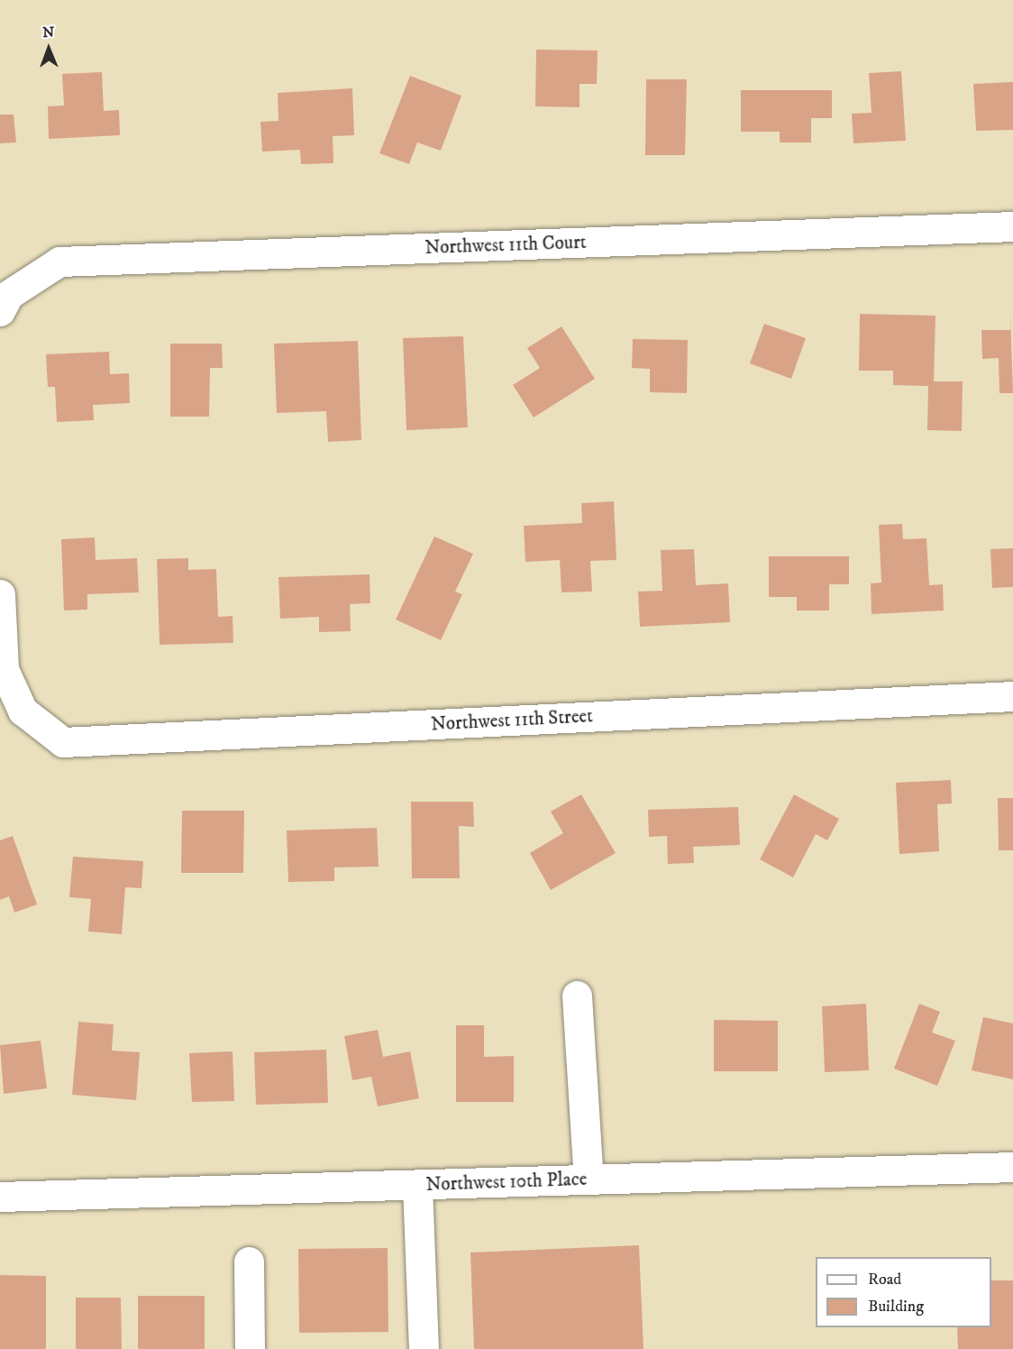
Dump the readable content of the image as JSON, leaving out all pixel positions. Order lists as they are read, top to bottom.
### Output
{
  "streets": {
    "street": ["Northwest 11th Court", "Northwest 11th Street", "Northwest 10th Place"]
  },
  "legend": ["Road", "Building"],
  "north": "top"
}
